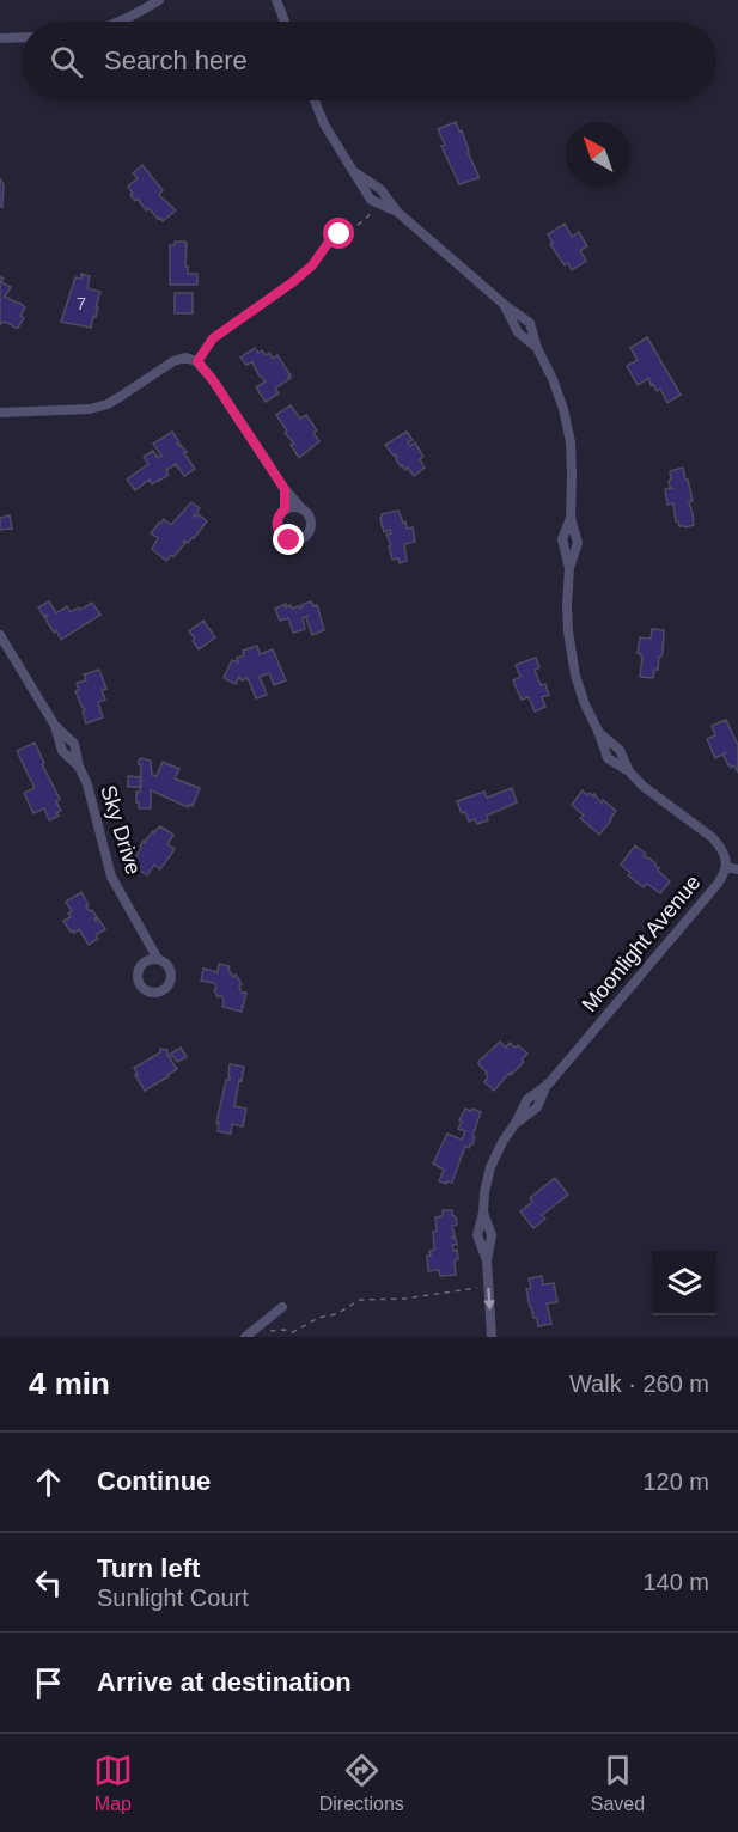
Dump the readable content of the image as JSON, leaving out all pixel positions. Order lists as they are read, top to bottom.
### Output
{
  "streets": {
    "street": ["Sky Drive", "Moonlight Avenue"]
  },
  "house_numbers": ["7"],
  "north": "top left",
  "page": {
    "search": "Search here",
    "heading": ["4 min", "Walk · 260 m"],
    "list": [
      ["Continue", "120 m"],
      ["Turn left", "Sunlight Court", "140 m"],
      "Arrive at destination"
    ],
    "nav": ["Map", "Directions", "Saved"]
  }
}
